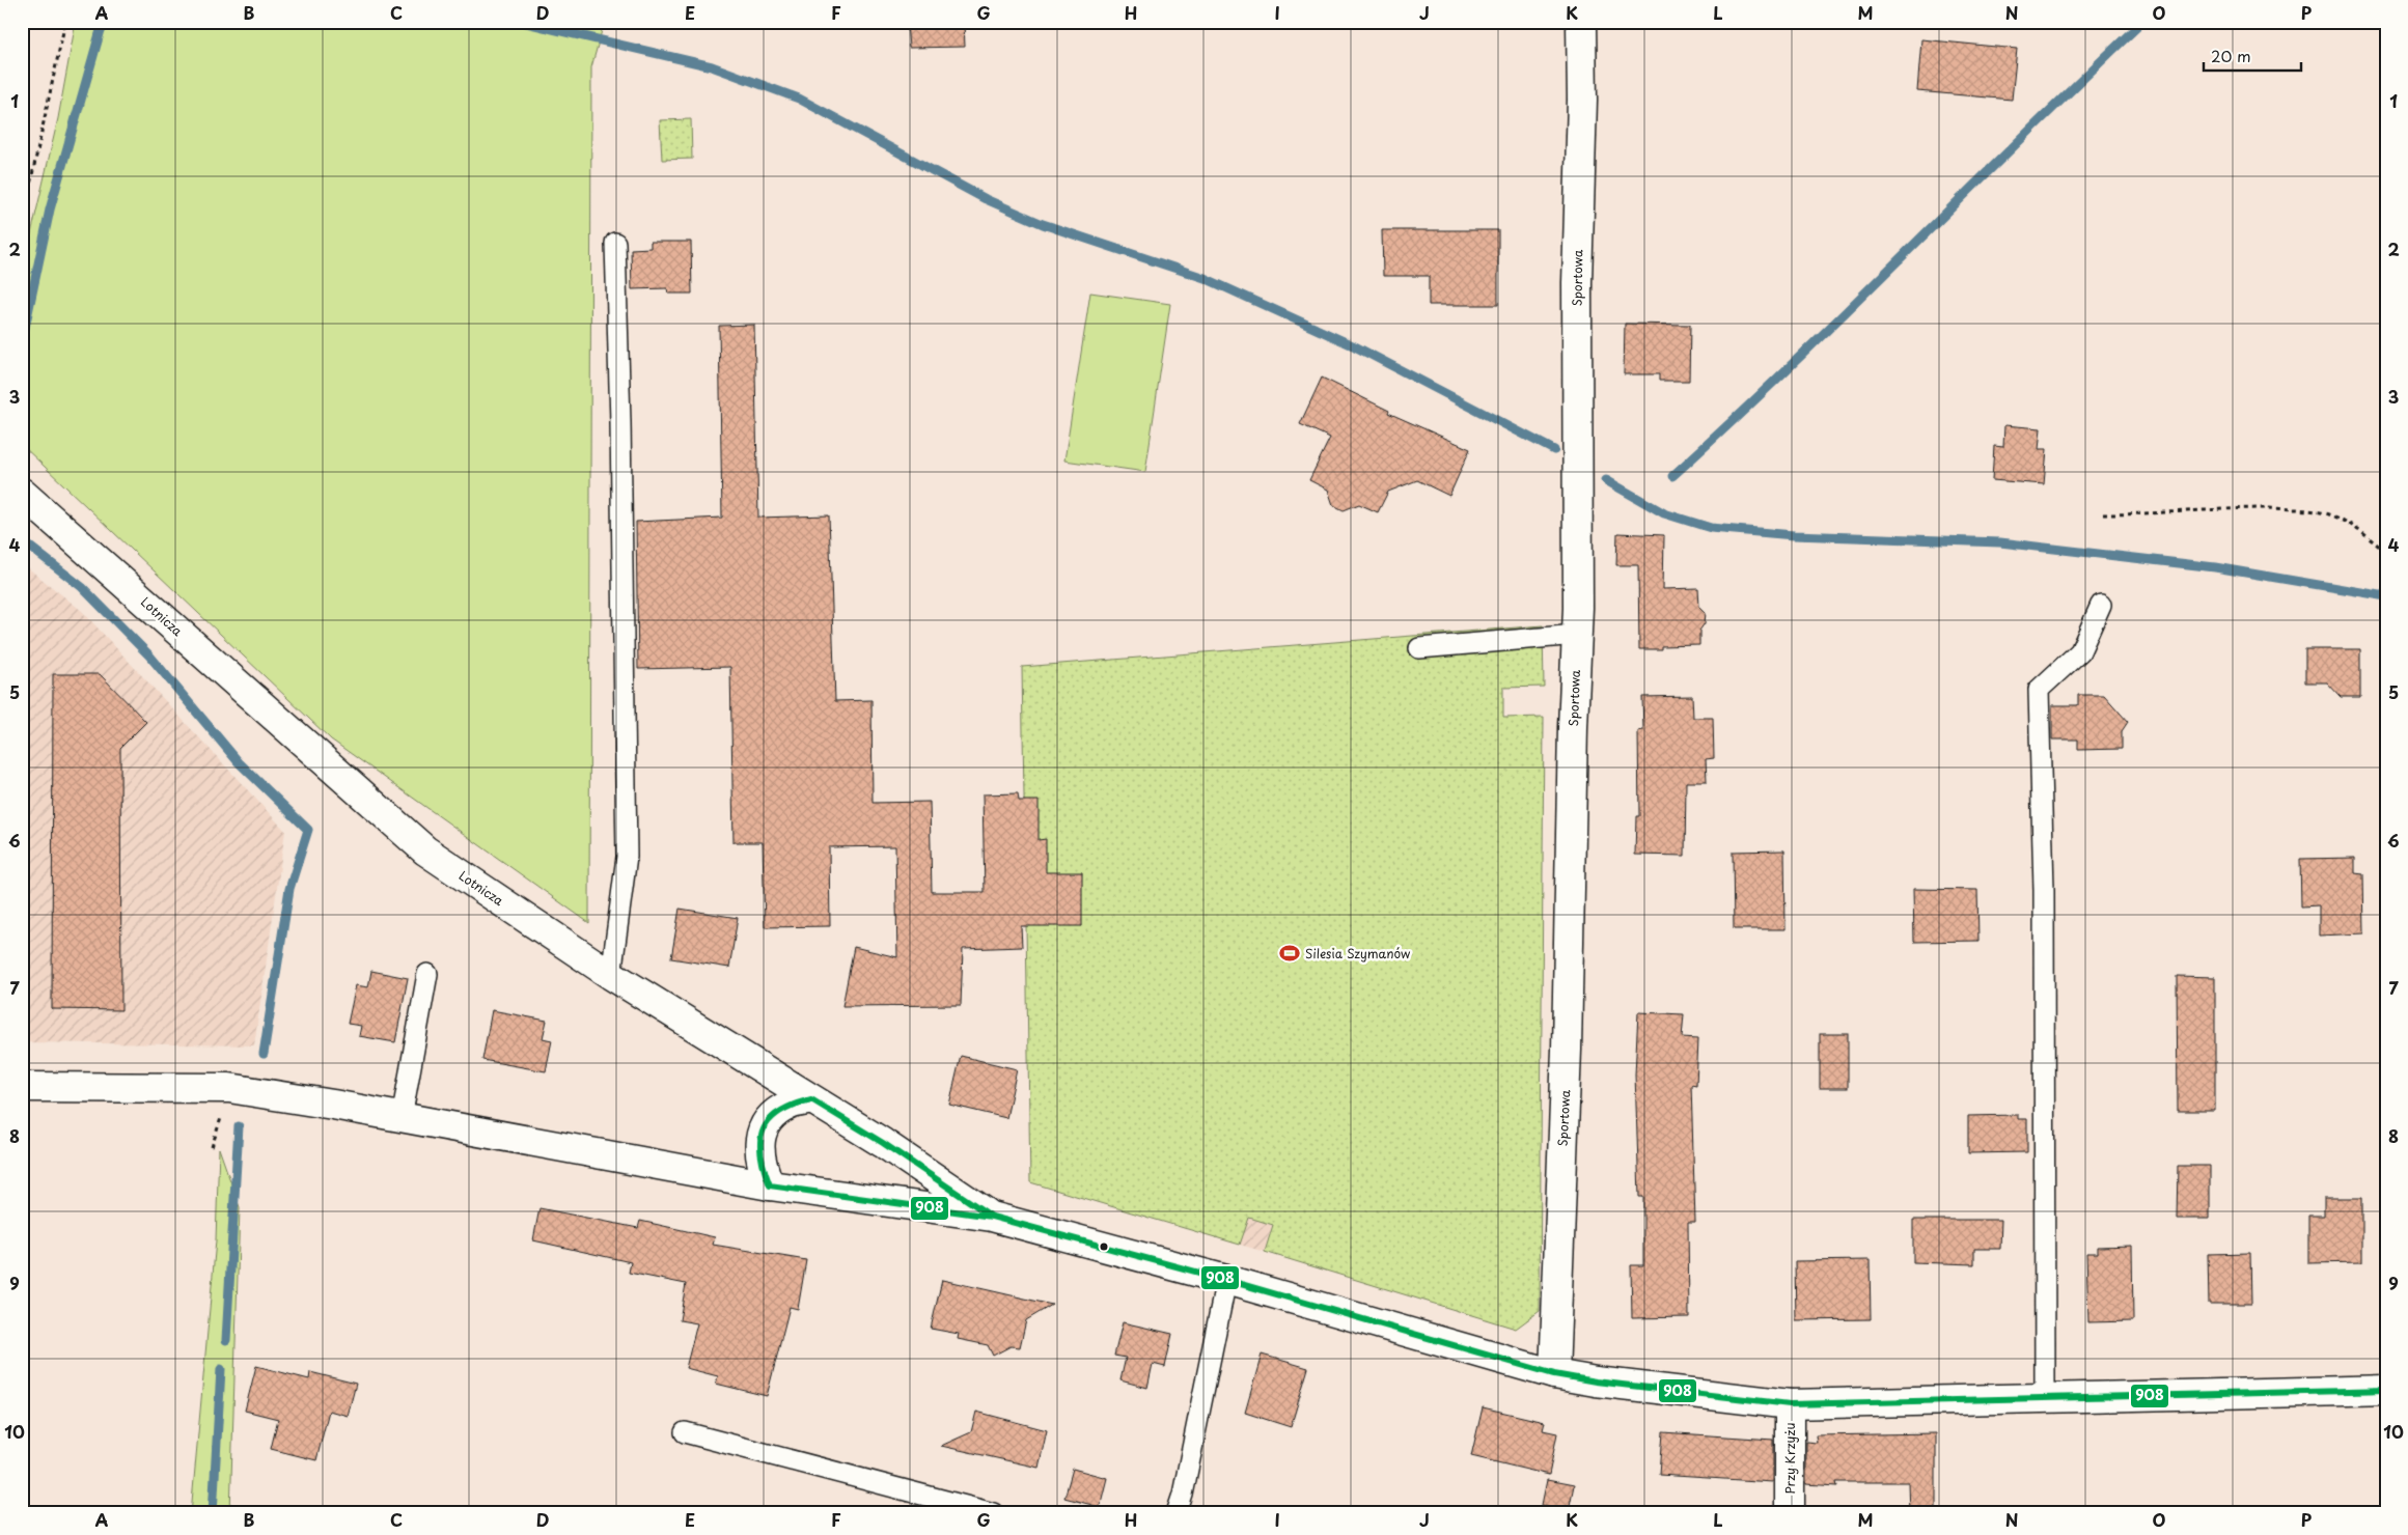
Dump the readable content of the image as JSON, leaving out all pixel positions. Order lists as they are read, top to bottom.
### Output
{
  "streets": {
    "street": ["Sportowa", "Lotnicza", "Przy Krzyżu"]
  },
  "crossings": [
    ["Sportowa", "Lotnicza"],
    ["Lotnicza", "Przy Krzyżu"]
  ],
  "places": {
    "sports": ["Silesia Szymanów"]
  },
  "lines": ["transit line 908"],
  "scale_bar": "20 m",
  "grid": {
    "columns": [
      "A",
      "B",
      "C",
      "D",
      "E",
      "F",
      "G",
      "H",
      "I",
      "J",
      "K",
      "L",
      "M",
      "N",
      "O",
      "P"
    ],
    "rows": [
      "1",
      "2",
      "3",
      "4",
      "5",
      "6",
      "7",
      "8",
      "9",
      "10"
    ]
  }
}
